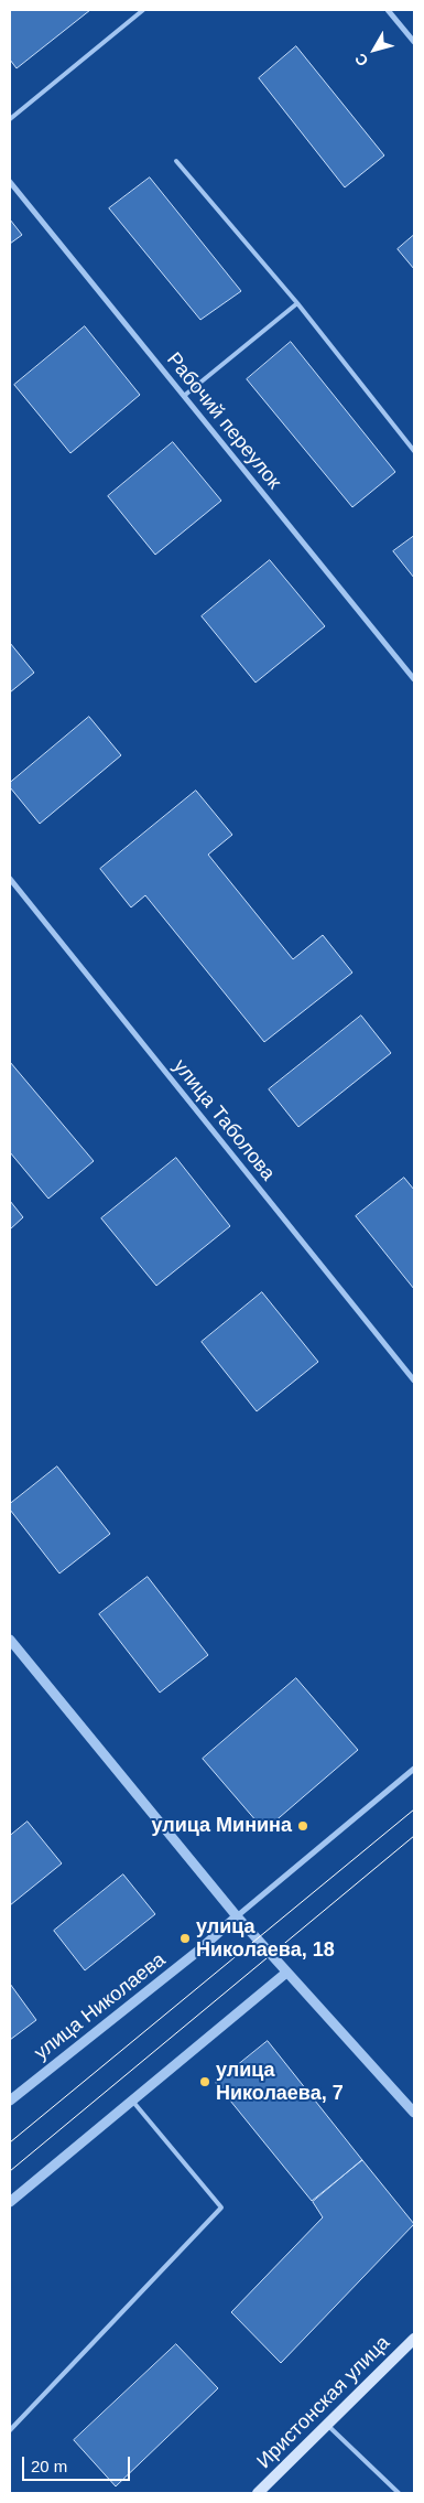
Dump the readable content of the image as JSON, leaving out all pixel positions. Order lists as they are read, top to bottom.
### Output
{
  "streets": {
    "main road": ["Иристонская улица"],
    "street": ["Рабочий переулок", "улица Таболова", "улица Николаева"]
  },
  "places": ["улица Минина", "улица Николаева, 18", "улица Николаева, 7"],
  "scale_bar": "20 m",
  "north": "bottom left"
}
